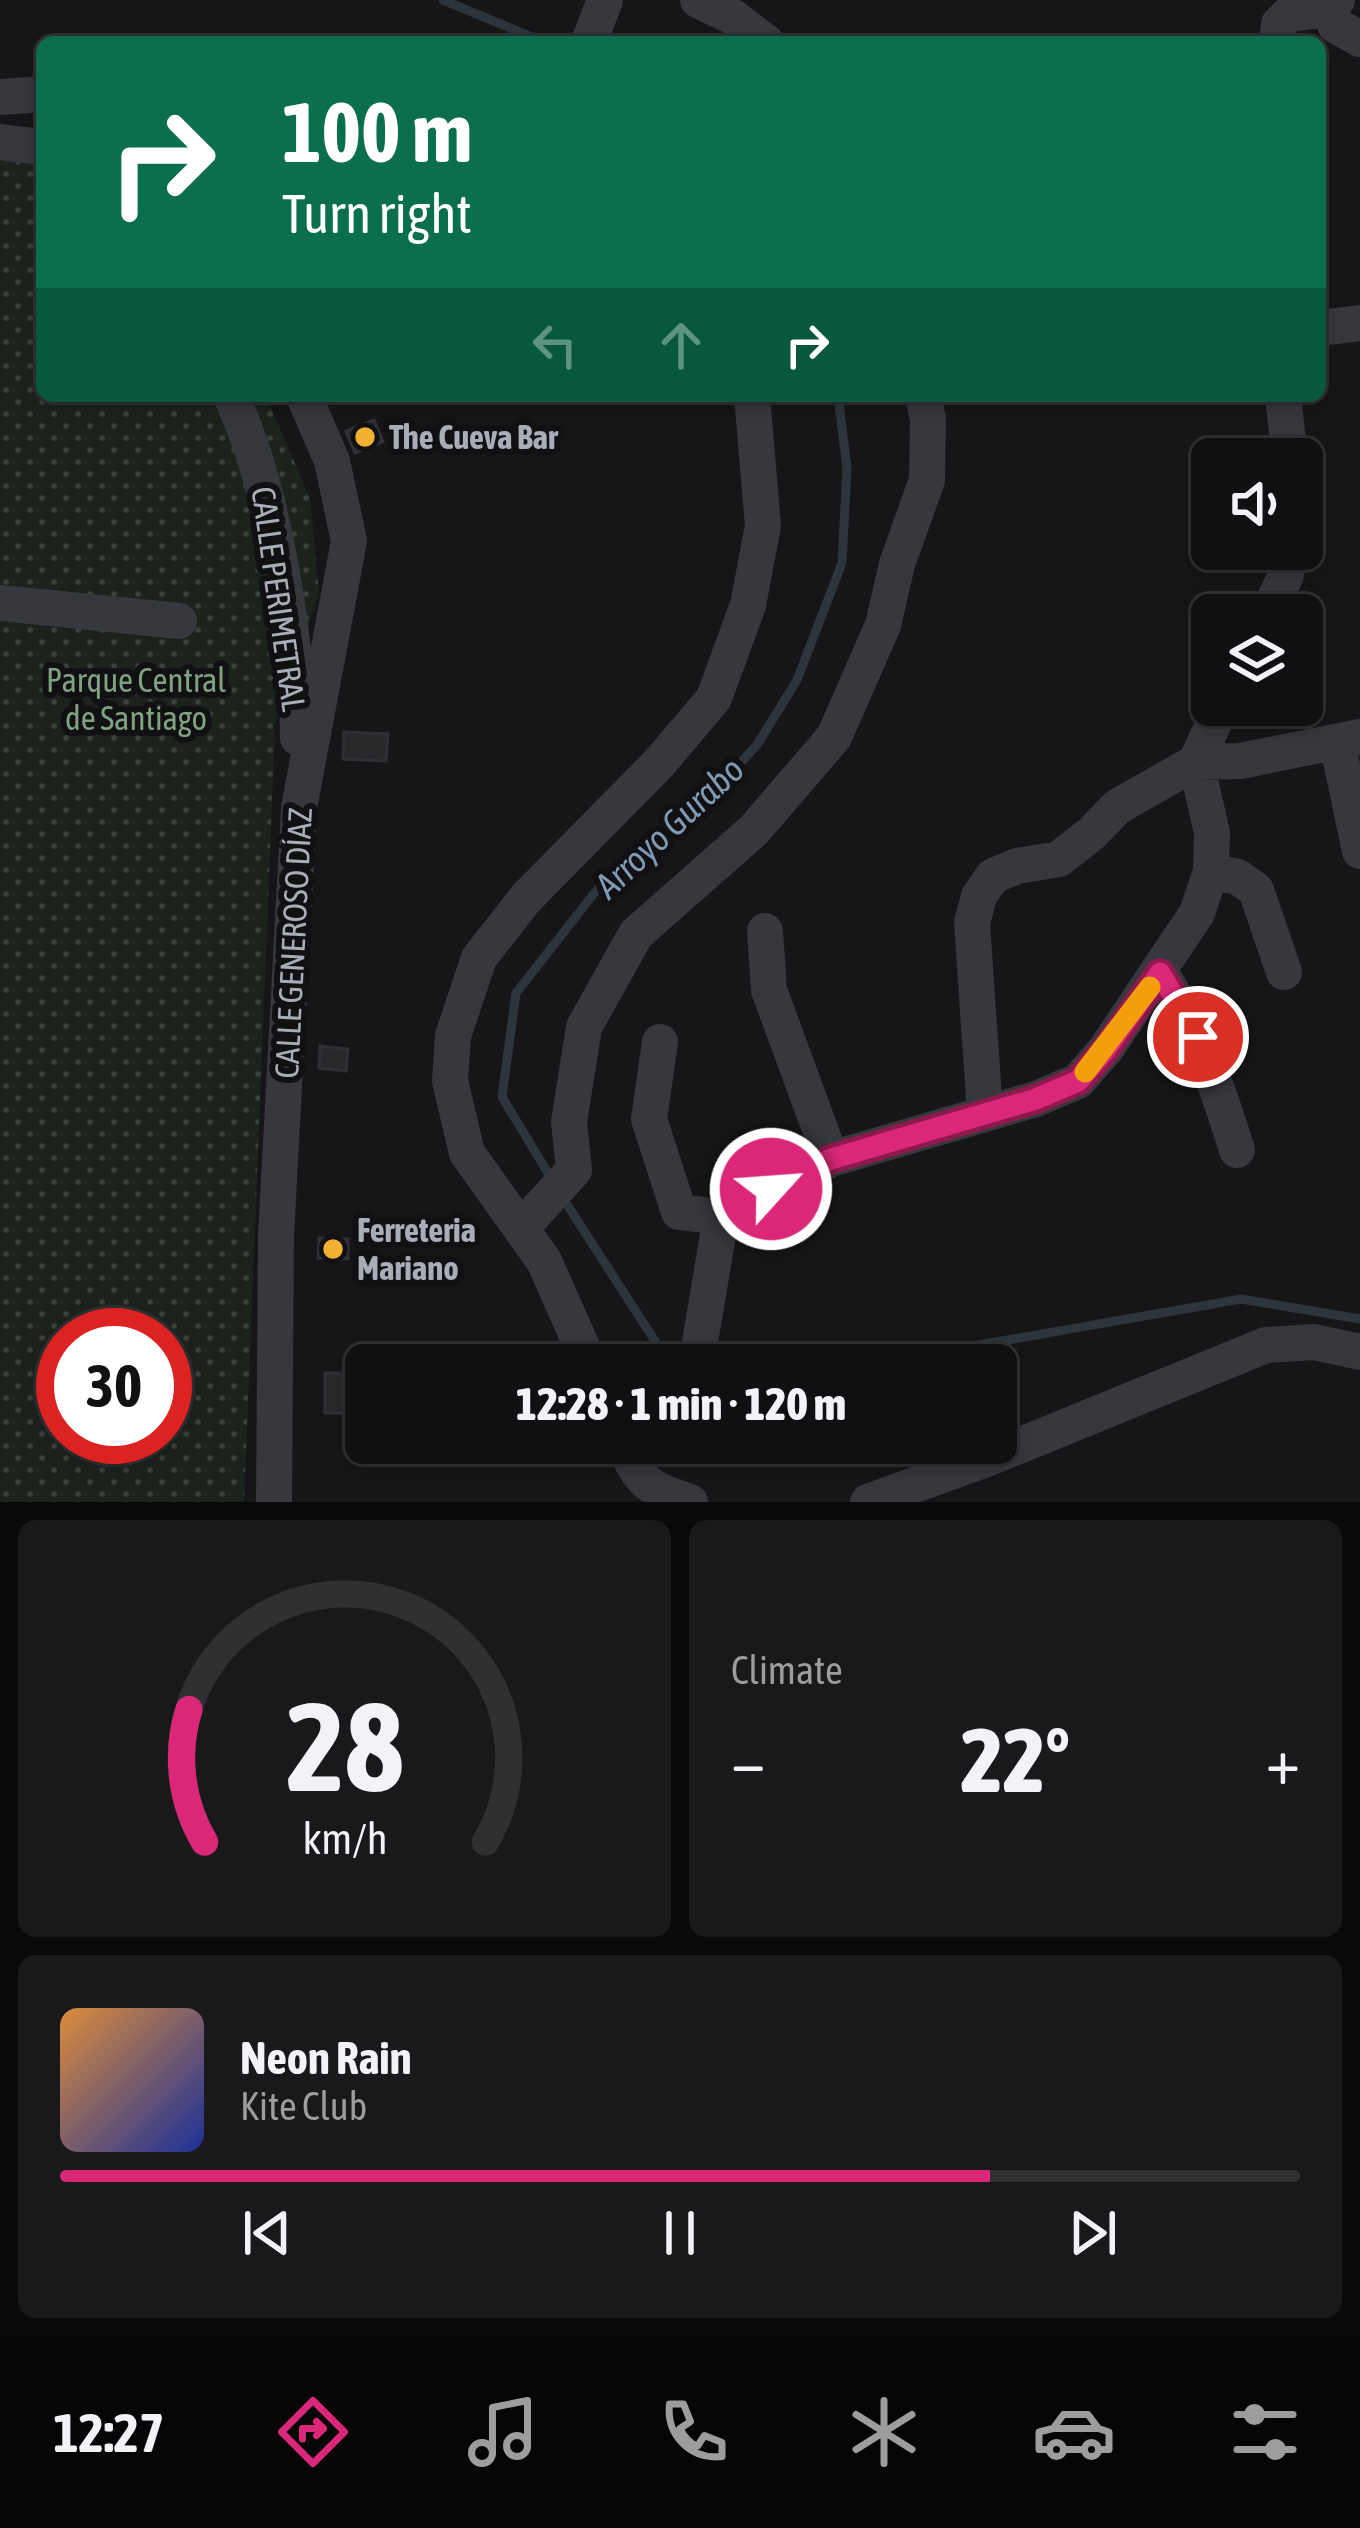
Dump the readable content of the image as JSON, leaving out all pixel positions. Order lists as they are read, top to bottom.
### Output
{
  "streets": {
    "street": ["CALLE PERIMETRAL", "CALLE GENEROSO DÍAZ"]
  },
  "crossings": [
    ["CALLE PERIMETRAL", "CALLE GENEROSO DÍAZ"]
  ],
  "water": ["Arroyo Gurabo"],
  "parks": ["Parque Central de Santiago"],
  "places": ["The Cueva Bar", "Ferreteria Mariano"],
  "page": {
    "turn": ["100 m", "Turn right"],
    "limit": "30",
    "trip": "12:28 · 1 min · 120 m",
    "tile": "Climate",
    "heat": ["−", "22°", "+"],
    "song": ["Neon Rain", "Kite Club"],
    "tabs": "12:27",
    "gauge": ["28", "km/h"]
  }
}
